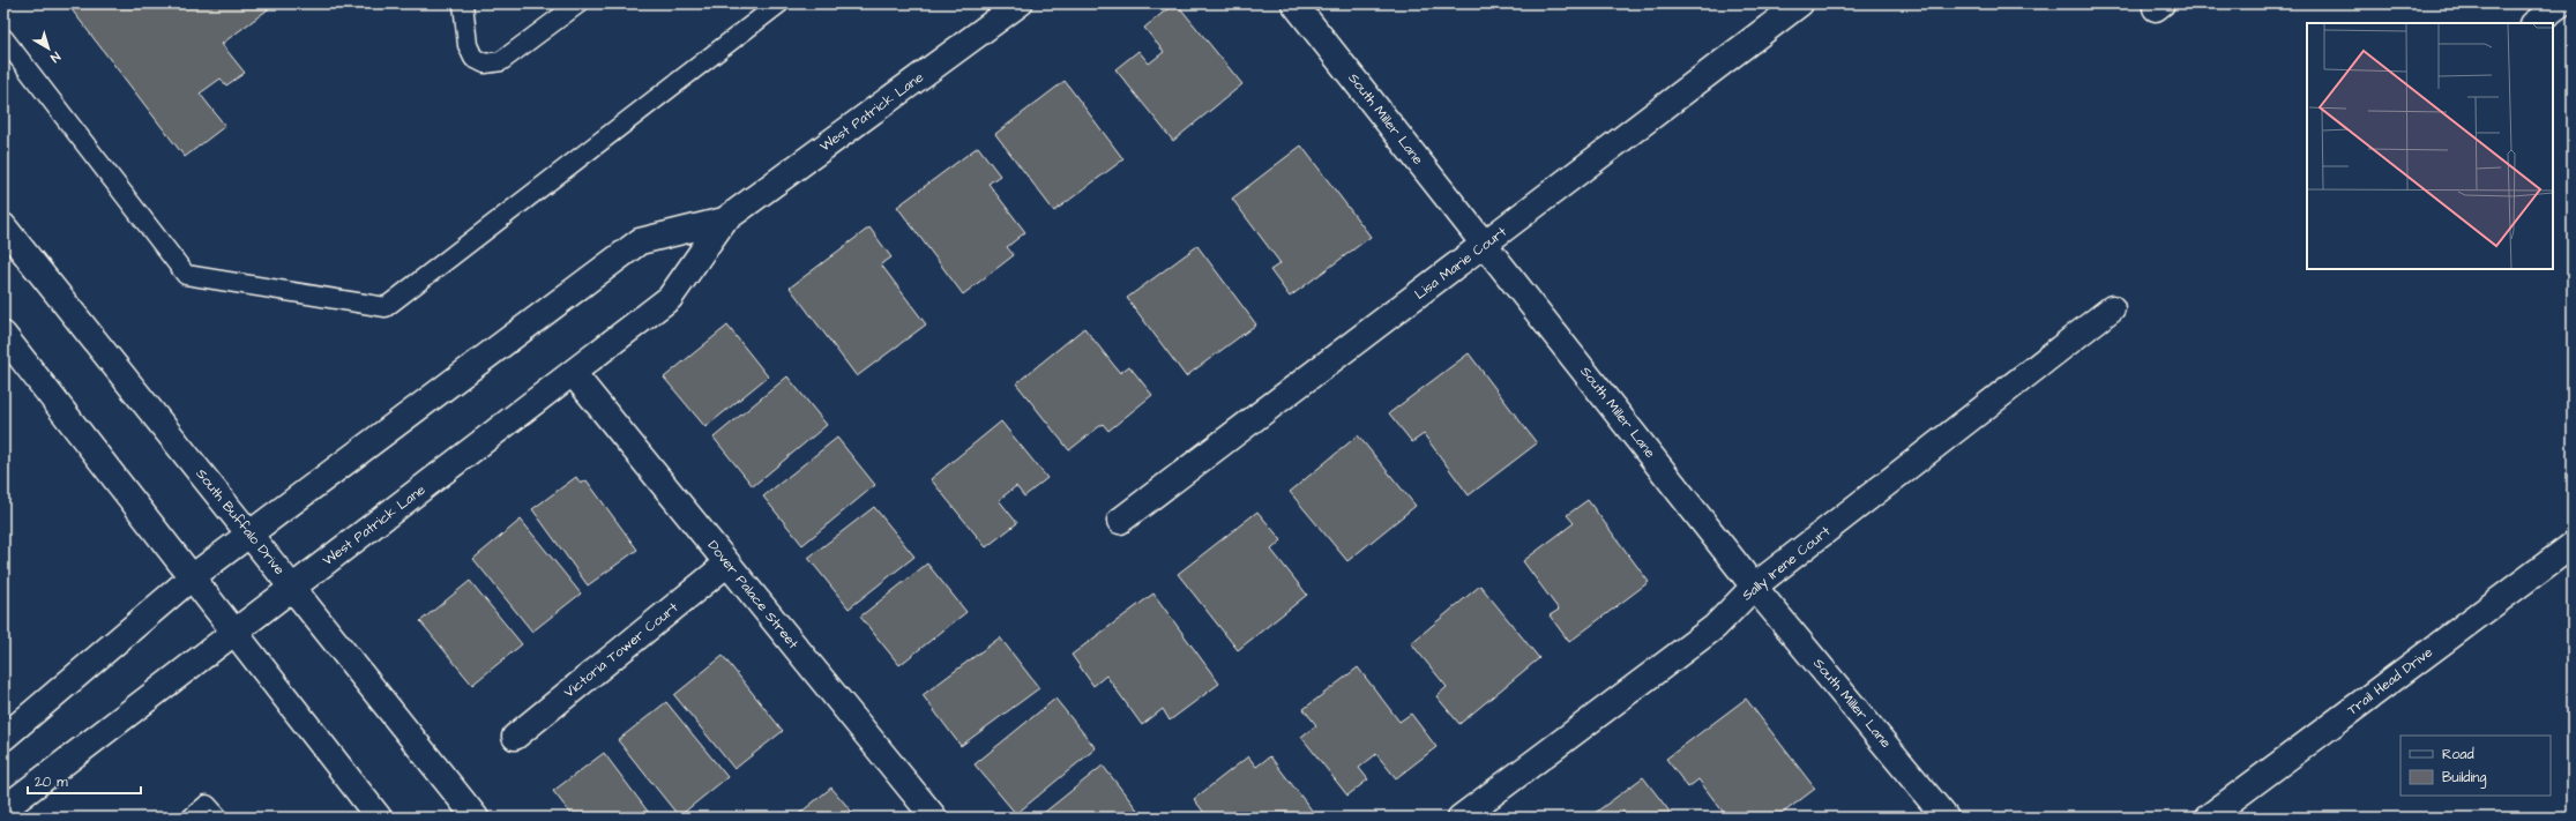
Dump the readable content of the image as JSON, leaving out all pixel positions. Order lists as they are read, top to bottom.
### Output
{
  "streets": {
    "street": [
      "West Patrick Lane",
      "South Miller Lane",
      "Lisa Marie Court",
      "South Buffalo Drive",
      "Sally Irene Court",
      "Dover Palace Street",
      "Victoria Tower Court",
      "Trail Head Drive"
    ]
  },
  "crossings": [
    ["West Patrick Lane", "South Buffalo Drive"],
    ["West Patrick Lane", "Dover Palace Street"],
    ["South Miller Lane", "Lisa Marie Court"],
    ["South Miller Lane", "Sally Irene Court"],
    ["Dover Palace Street", "Victoria Tower Court"]
  ],
  "legend": ["Road", "Building"],
  "scale_bar": "20 m",
  "north": "bottom right"
}
